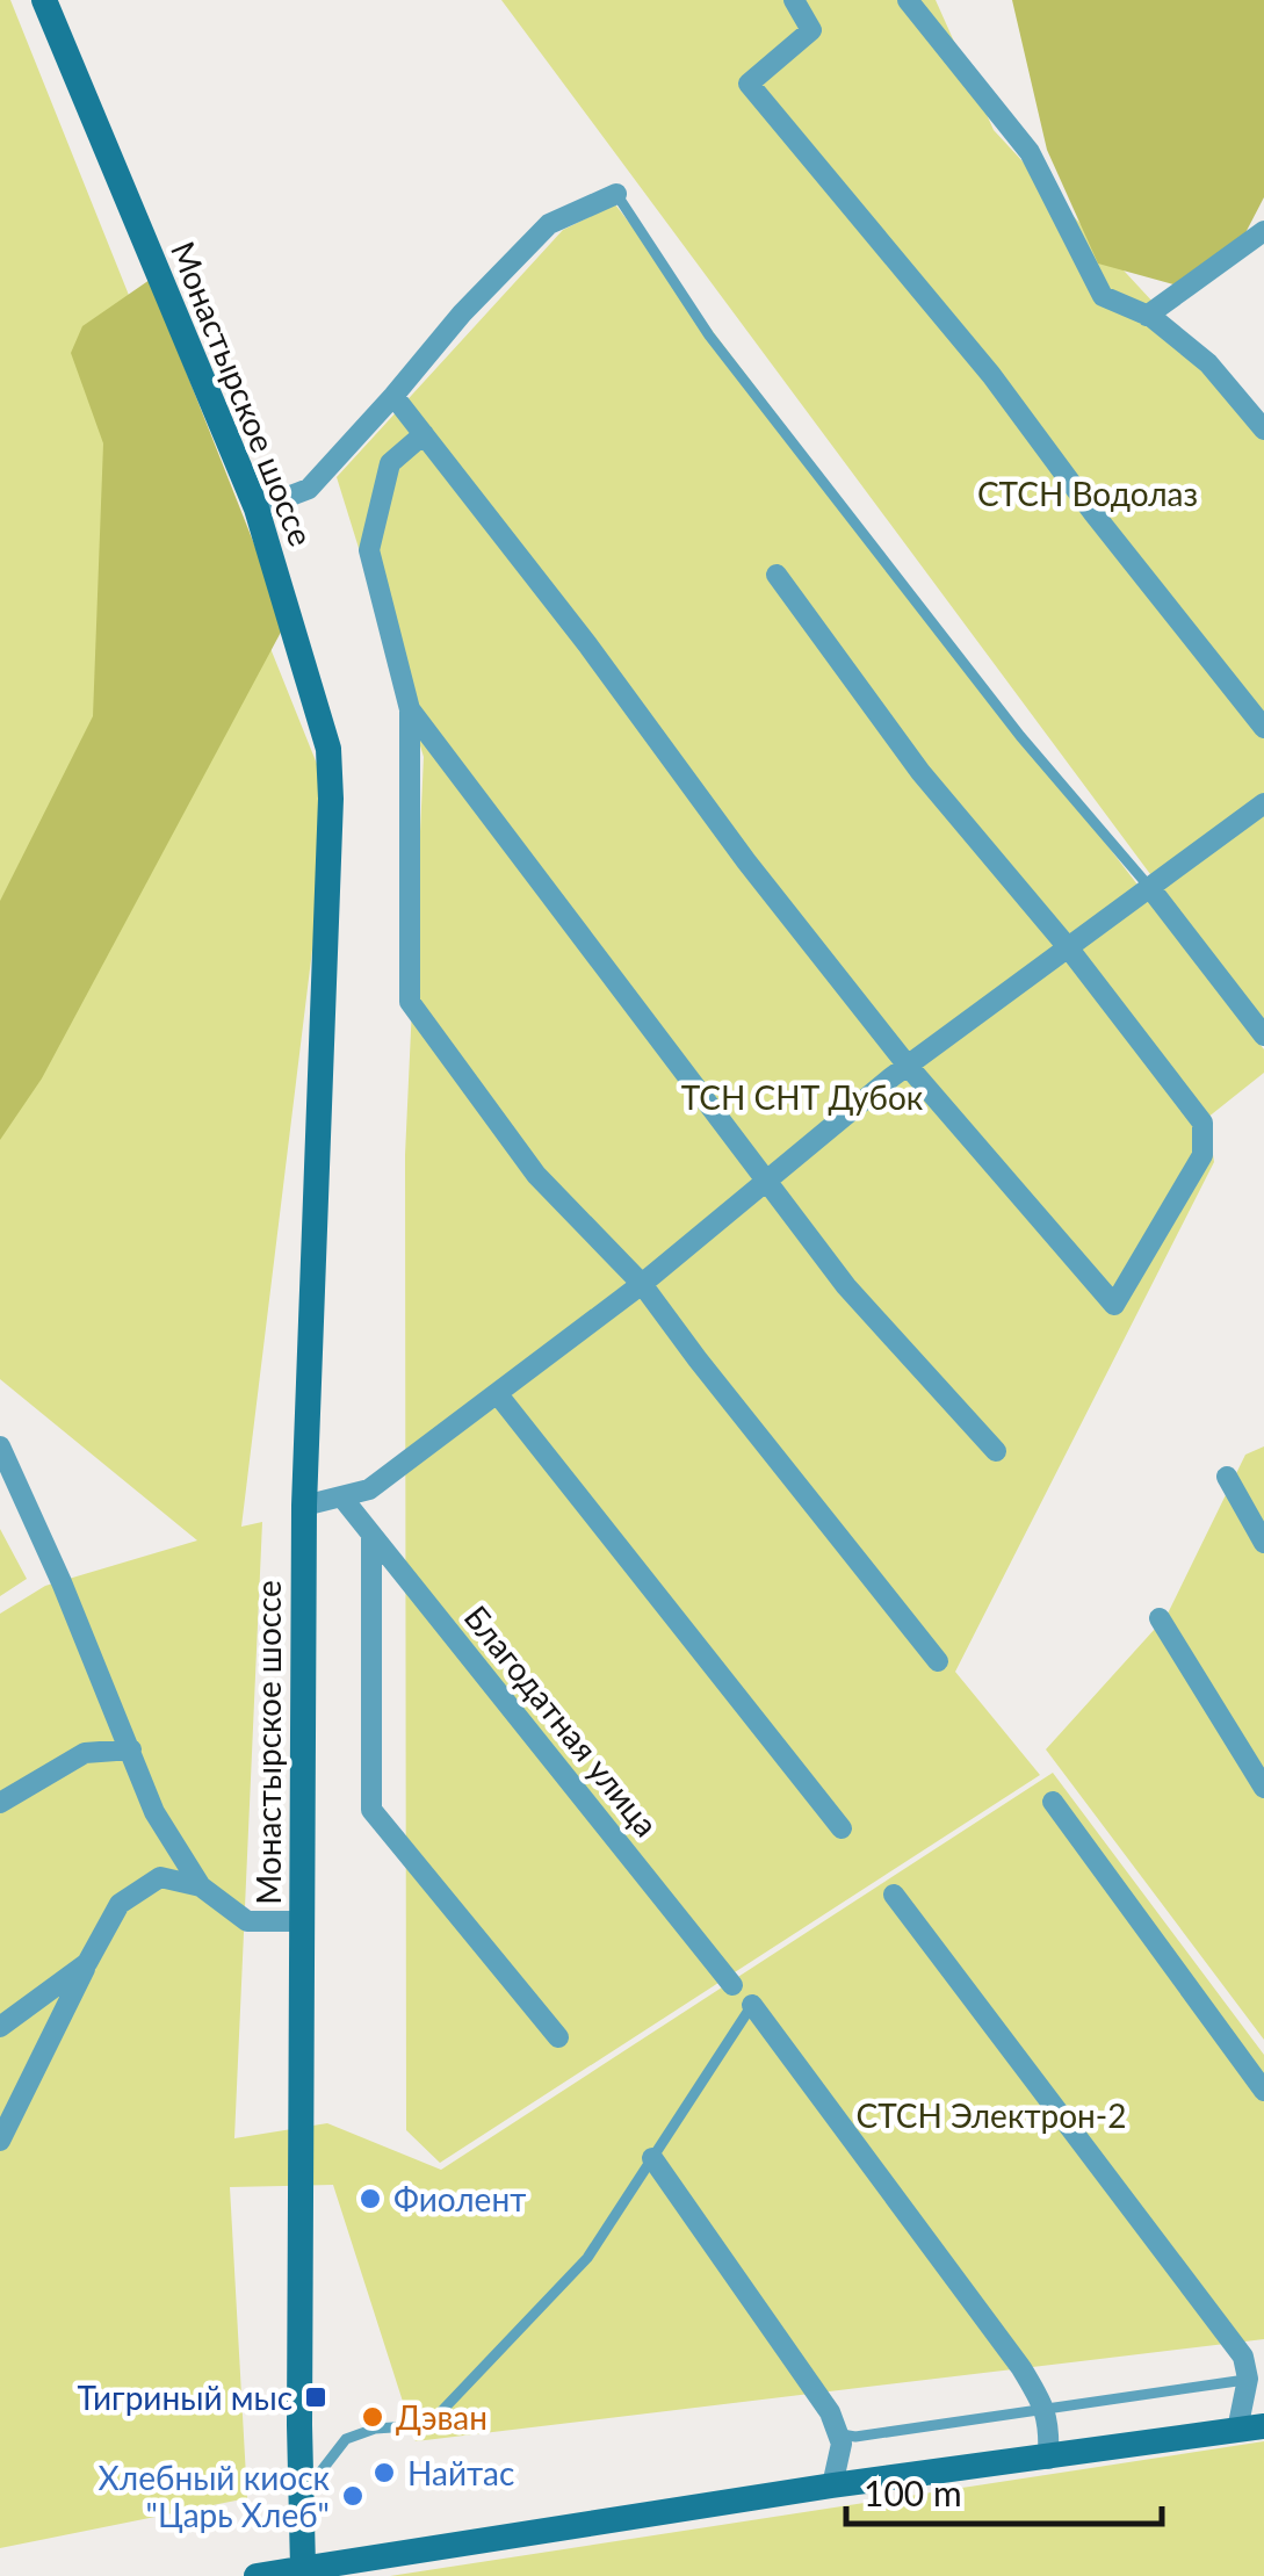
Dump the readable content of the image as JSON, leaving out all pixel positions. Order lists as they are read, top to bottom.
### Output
{
  "streets": {
    "main road": ["Монастырское шоссе"],
    "street": ["Благодатная улица"]
  },
  "parks": ["СТСН Водолаз", "ТСН СНТ Дубок", "СТСН Электрон-2"],
  "places": {
    "other": [
      "Фиолент",
      "Дэван",
      "Найтас",
      "Хлебный киоск \"Царь Хлеб\""
    ],
    "transit": ["Тигриный мыс"]
  },
  "scale_bar": "100 m"
}
